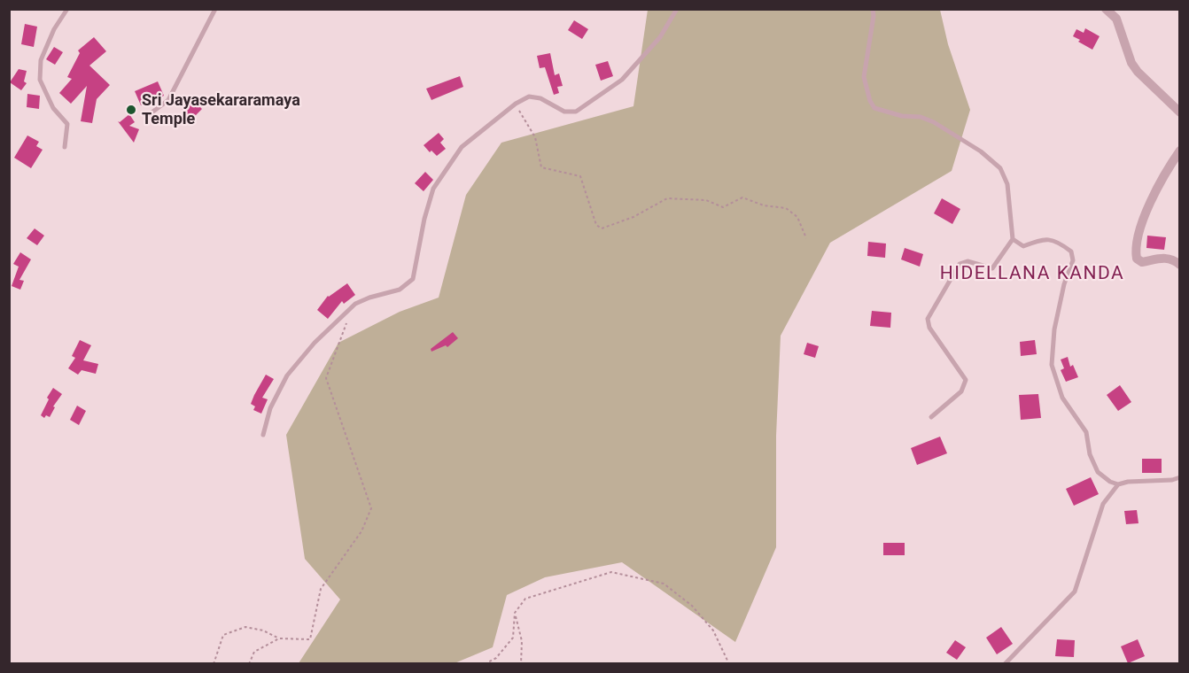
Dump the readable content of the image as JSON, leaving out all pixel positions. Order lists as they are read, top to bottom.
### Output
{
  "districts": ["HIDELLANA KANDA"],
  "places": ["Sri Jayasekararamaya Temple"]
}
